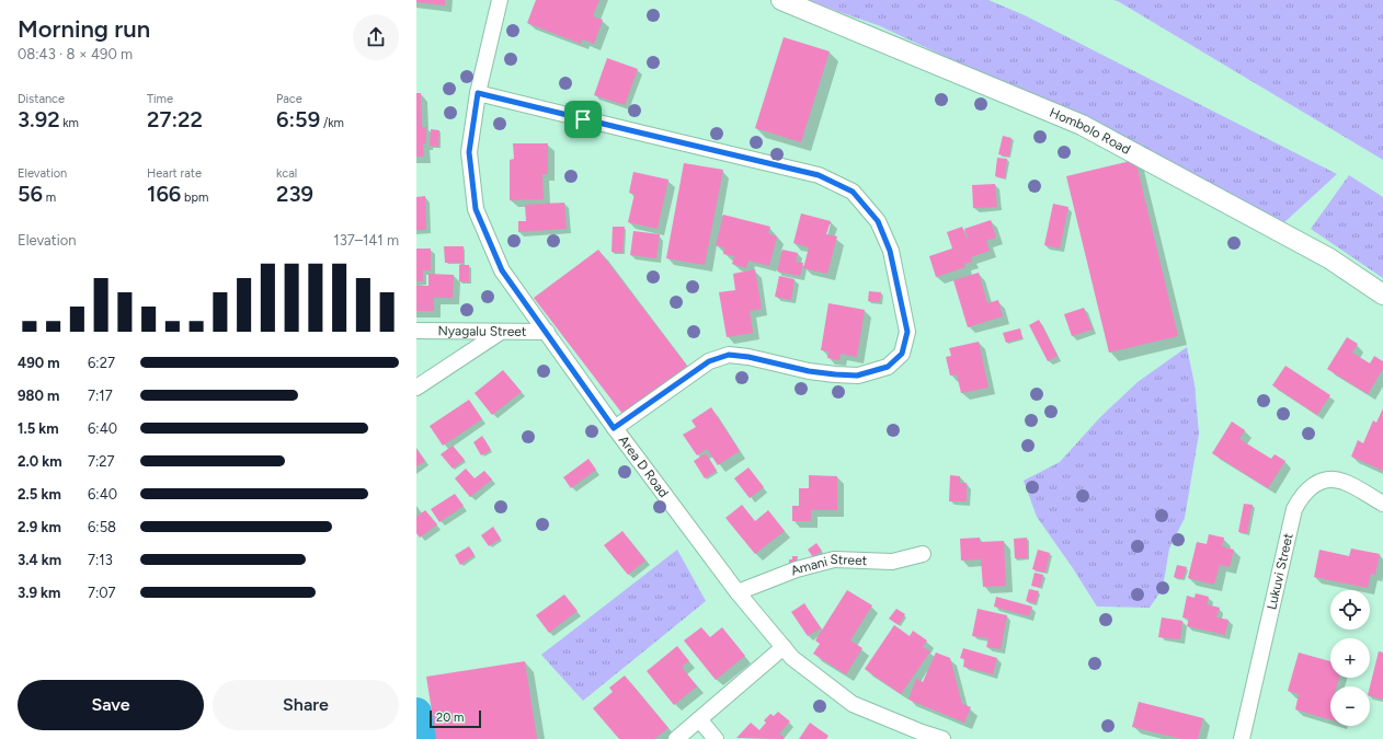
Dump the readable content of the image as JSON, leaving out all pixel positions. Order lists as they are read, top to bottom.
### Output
{
  "streets": {
    "street": [
      "Hombolo Road",
      "Nyagalu Street",
      "Area D Road",
      "Amani Street",
      "Lukuvi Street"
    ]
  },
  "crossings": [
    ["Nyagalu Street", "Area D Road"],
    ["Area D Road", "Amani Street"]
  ],
  "scale_bar": "20 m",
  "page": {
    "heading": ["Morning run", "08:43 · 8 × 490 m"],
    "stats": [
      ["Distance", "3.92 km"],
      ["Time", "27:22"],
      ["Pace", "6:59 /km"],
      ["Elevation", "56 m"],
      ["Heart rate", "166 bpm"],
      ["kcal", "239"]
    ],
    "chart": ["Elevation", "137–141 m"],
    "list": [
      {
        "name": "490 m",
        "note": "6:27"
      },
      {
        "name": "980 m",
        "note": "7:17"
      },
      {
        "name": "1.5 km",
        "note": "6:40"
      },
      {
        "name": "2.0 km",
        "note": "7:27"
      },
      {
        "name": "2.5 km",
        "note": "6:40"
      },
      {
        "name": "2.9 km",
        "note": "6:58"
      },
      {
        "name": "3.4 km",
        "note": "7:13"
      },
      {
        "name": "3.9 km",
        "note": "7:07"
      }
    ],
    "map_buttons": ["+", "−"],
    "buttons": ["Save", "Share"],
    "scale": "20 m"
  }
}
